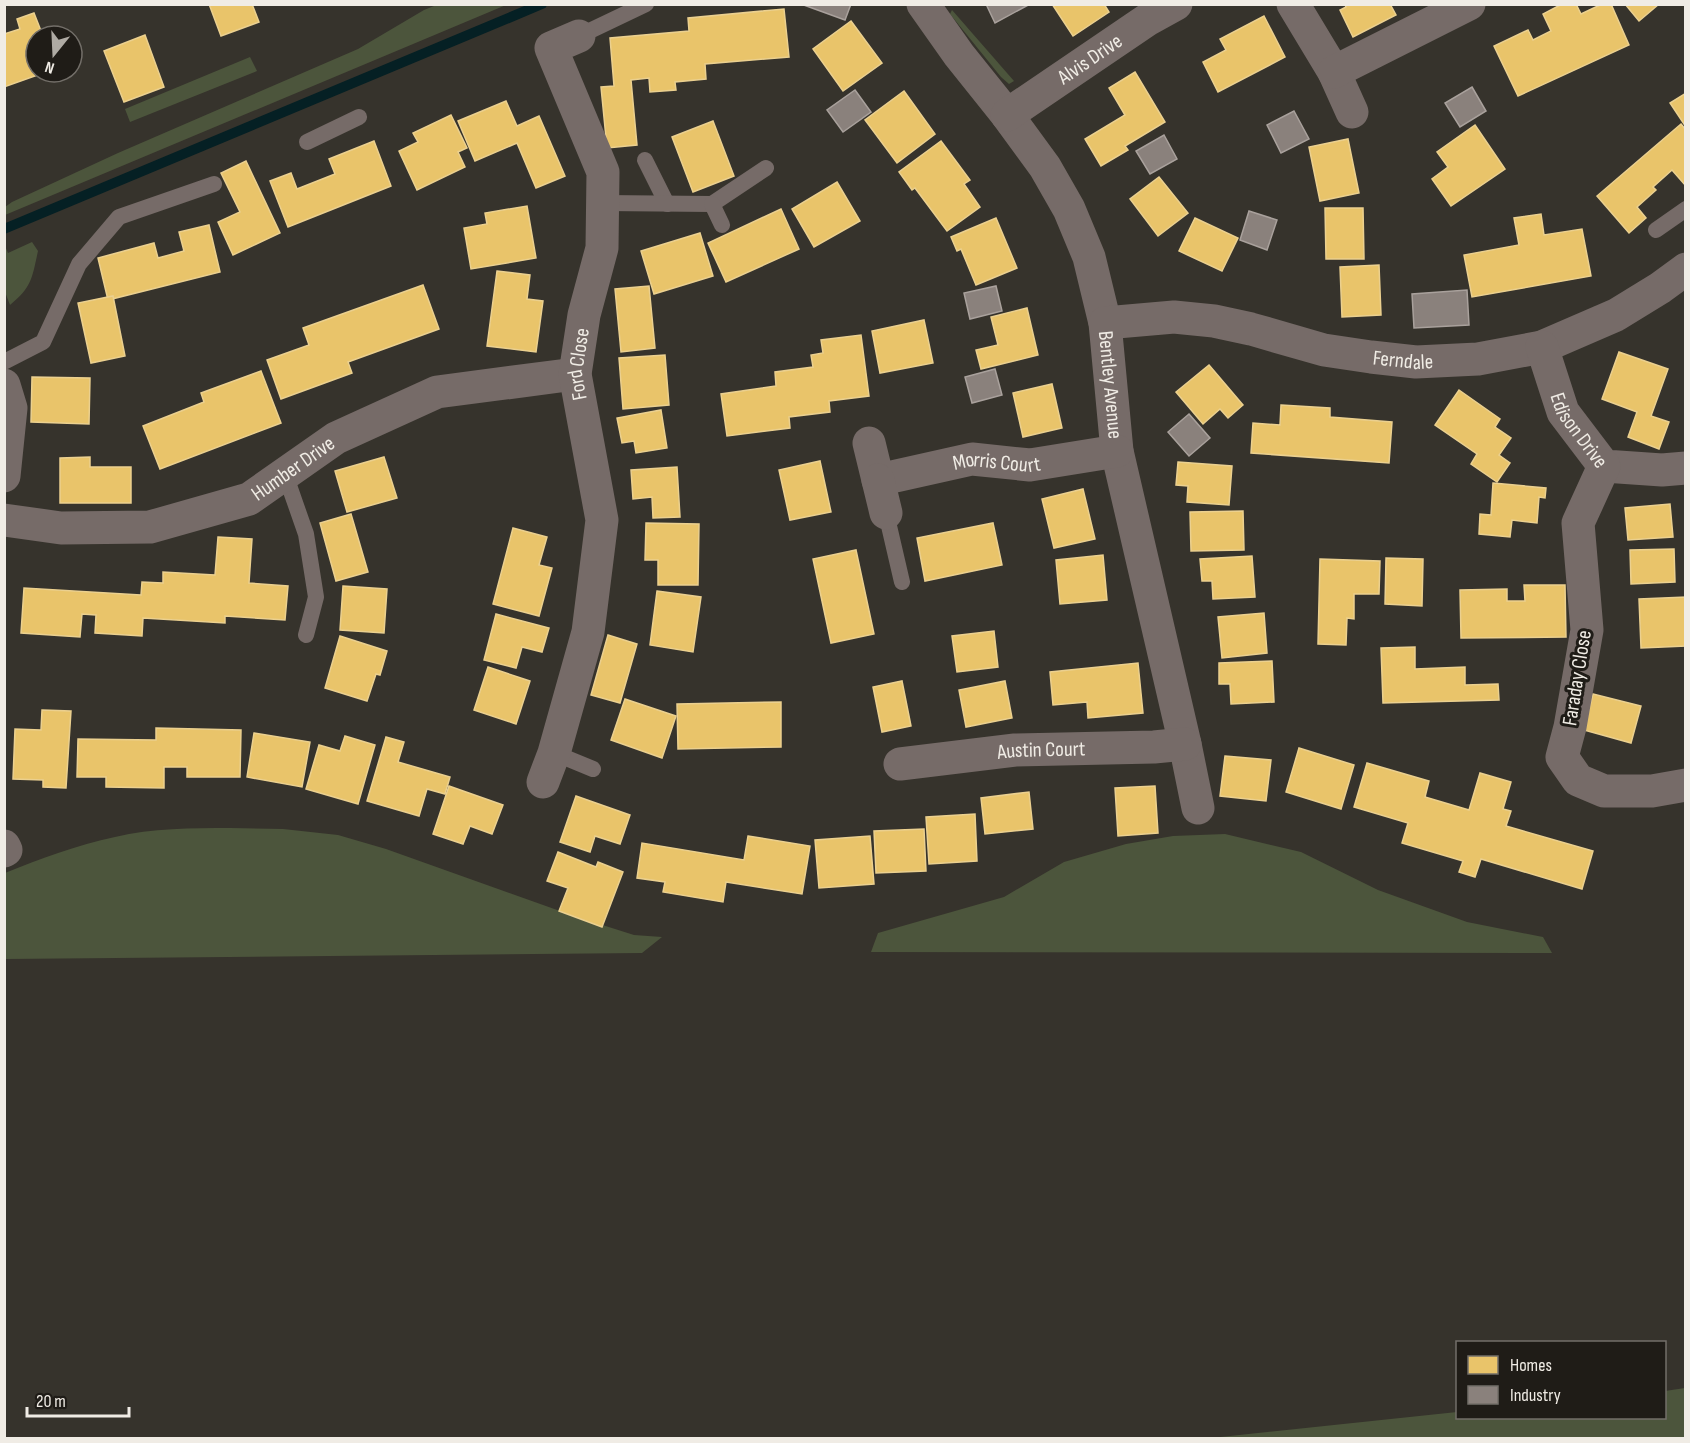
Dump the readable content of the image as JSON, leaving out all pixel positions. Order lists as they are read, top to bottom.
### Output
{
  "streets": {
    "street": [
      "Alvis Drive",
      "Ferndale",
      "Ford Close",
      "Bentley Avenue",
      "Edison Drive",
      "Morris Court",
      "Humber Drive",
      "Faraday Close",
      "Austin Court"
    ]
  },
  "crossings": [
    ["Alvis Drive", "Bentley Avenue"],
    ["Ferndale", "Bentley Avenue"],
    ["Ferndale", "Edison Drive"],
    ["Ford Close", "Humber Drive"],
    ["Bentley Avenue", "Morris Court"],
    ["Bentley Avenue", "Austin Court"],
    ["Edison Drive", "Faraday Close"]
  ],
  "legend": ["Homes", "Industry"],
  "scale_bar": "20 m",
  "north": "bottom"
}
